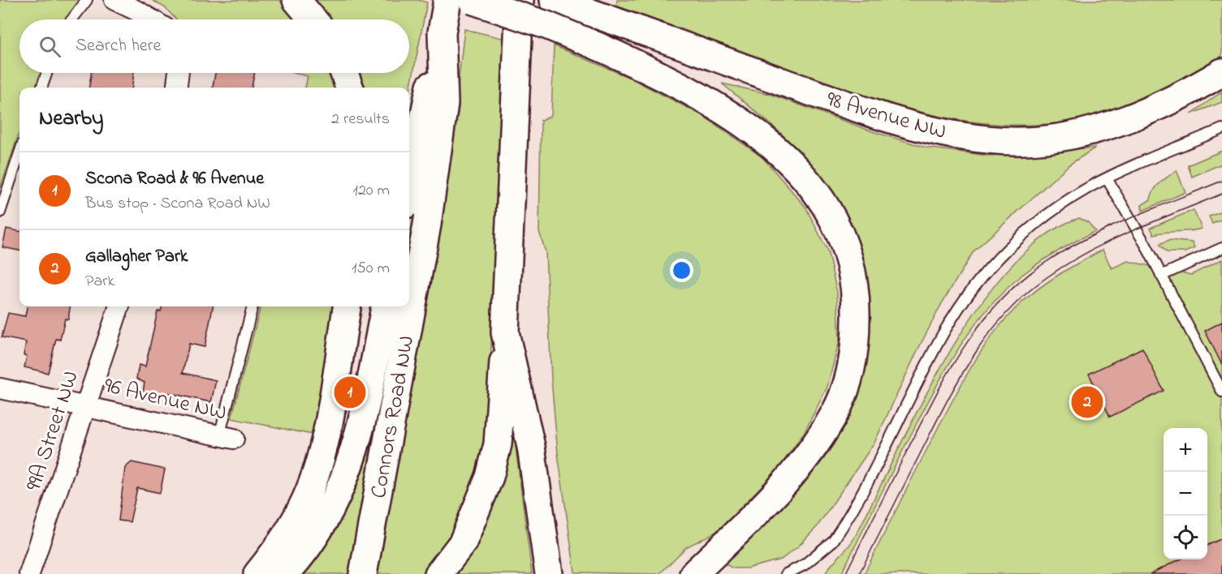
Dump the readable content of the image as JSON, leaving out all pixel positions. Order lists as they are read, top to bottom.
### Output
{
  "streets": {
    "main road": ["98 Avenue NW", "Connors Road NW"],
    "street": ["96 Avenue NW", "99A Street NW"]
  },
  "crossings": [
    ["96 Avenue NW", "99A Street NW"]
  ],
  "page": {
    "search": "Search here",
    "heading": ["Nearby", "2 results"],
    "list": [
      {
        "mark": "1",
        "name": "Scona Road & 96 Avenue",
        "note": "Bus stop · Scona Road NW",
        "value": "120 m"
      },
      {
        "mark": "2",
        "name": "Gallagher Park",
        "note": "Park",
        "value": "150 m"
      }
    ],
    "pins": ["1", "2"],
    "map_buttons": ["+", "−"]
  }
}
